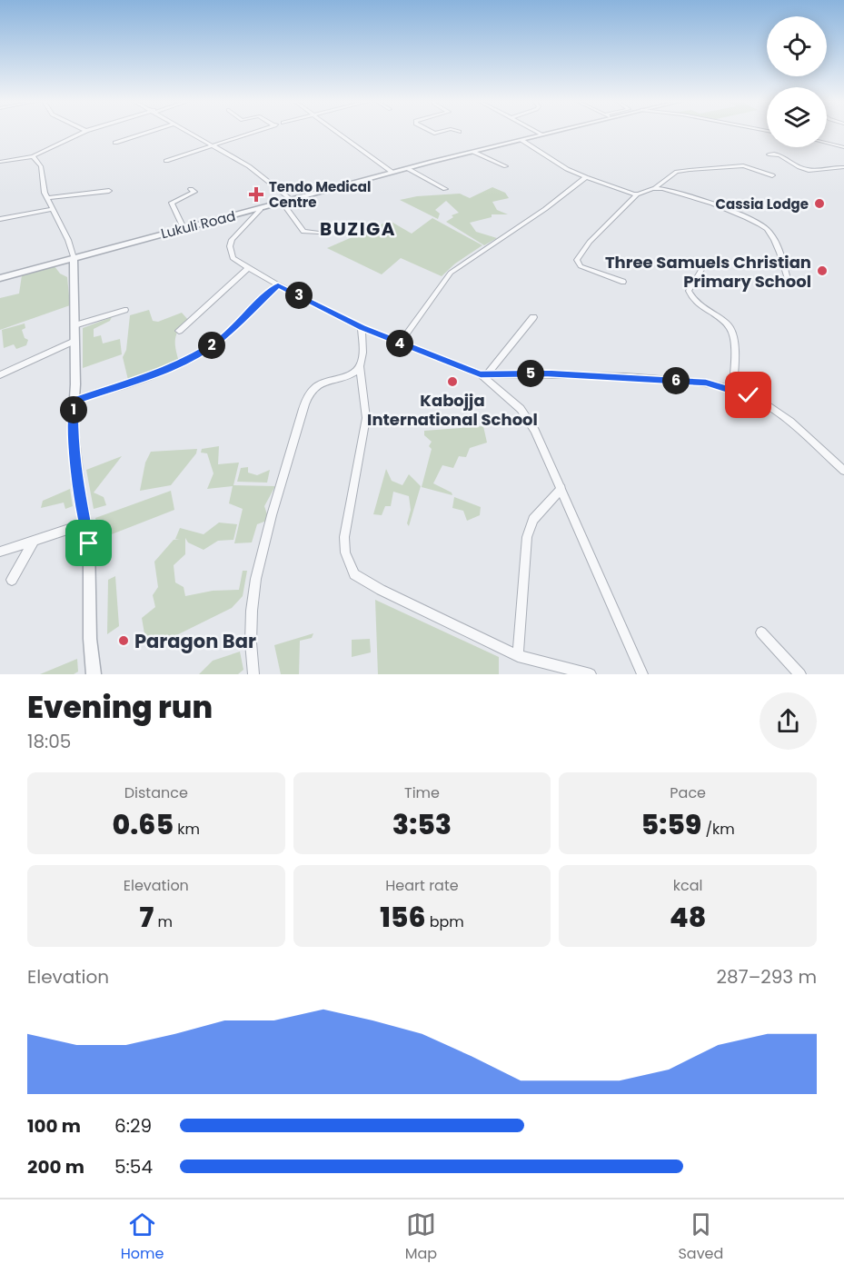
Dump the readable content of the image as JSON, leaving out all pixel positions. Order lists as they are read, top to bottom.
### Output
{
  "streets": {
    "street": ["Lukuli Road"]
  },
  "districts": ["BUZIGA"],
  "places": {
    "health": ["Tendo Medical Centre"],
    "other": [
      "Cassia Lodge",
      "Three Samuels Christian Primary School",
      "Kabojja International School",
      "Paragon Bar"
    ]
  },
  "page": {
    "pins": [
      "3",
      "4",
      "2",
      "5",
      "6",
      "1"
    ],
    "heading": ["Evening run", "18:05"],
    "stats": [
      ["Distance", "0.65 km"],
      ["Time", "3:53"],
      ["Pace", "5:59 /km"],
      ["Elevation", "7 m"],
      ["Heart rate", "156 bpm"],
      ["kcal", "48"]
    ],
    "chart": ["Elevation", "287–293 m"],
    "list": [
      {
        "name": "100 m",
        "note": "6:29"
      },
      {
        "name": "200 m",
        "note": "5:54"
      }
    ],
    "tabs": ["Home", "Map", "Saved"]
  }
}
